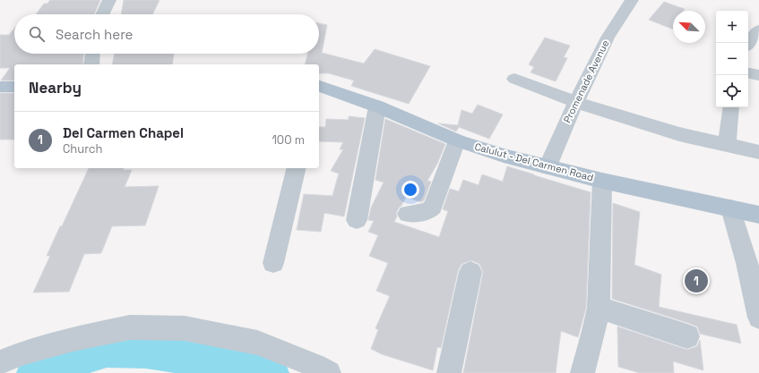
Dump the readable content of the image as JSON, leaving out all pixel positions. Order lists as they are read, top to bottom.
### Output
{
  "streets": {
    "main road": ["Calulut - Del Carmen Road"],
    "street": ["Promenade Avenue"]
  },
  "crossings": [
    ["Promenade Avenue", "Calulut - Del Carmen Road"]
  ],
  "north": "top left",
  "page": {
    "map_buttons": ["+", "−"],
    "search": "Search here",
    "heading": "Nearby",
    "list": [
      {
        "mark": "1",
        "name": "Del Carmen Chapel",
        "note": "Church",
        "value": "100 m"
      }
    ],
    "pins": "1"
  }
}
